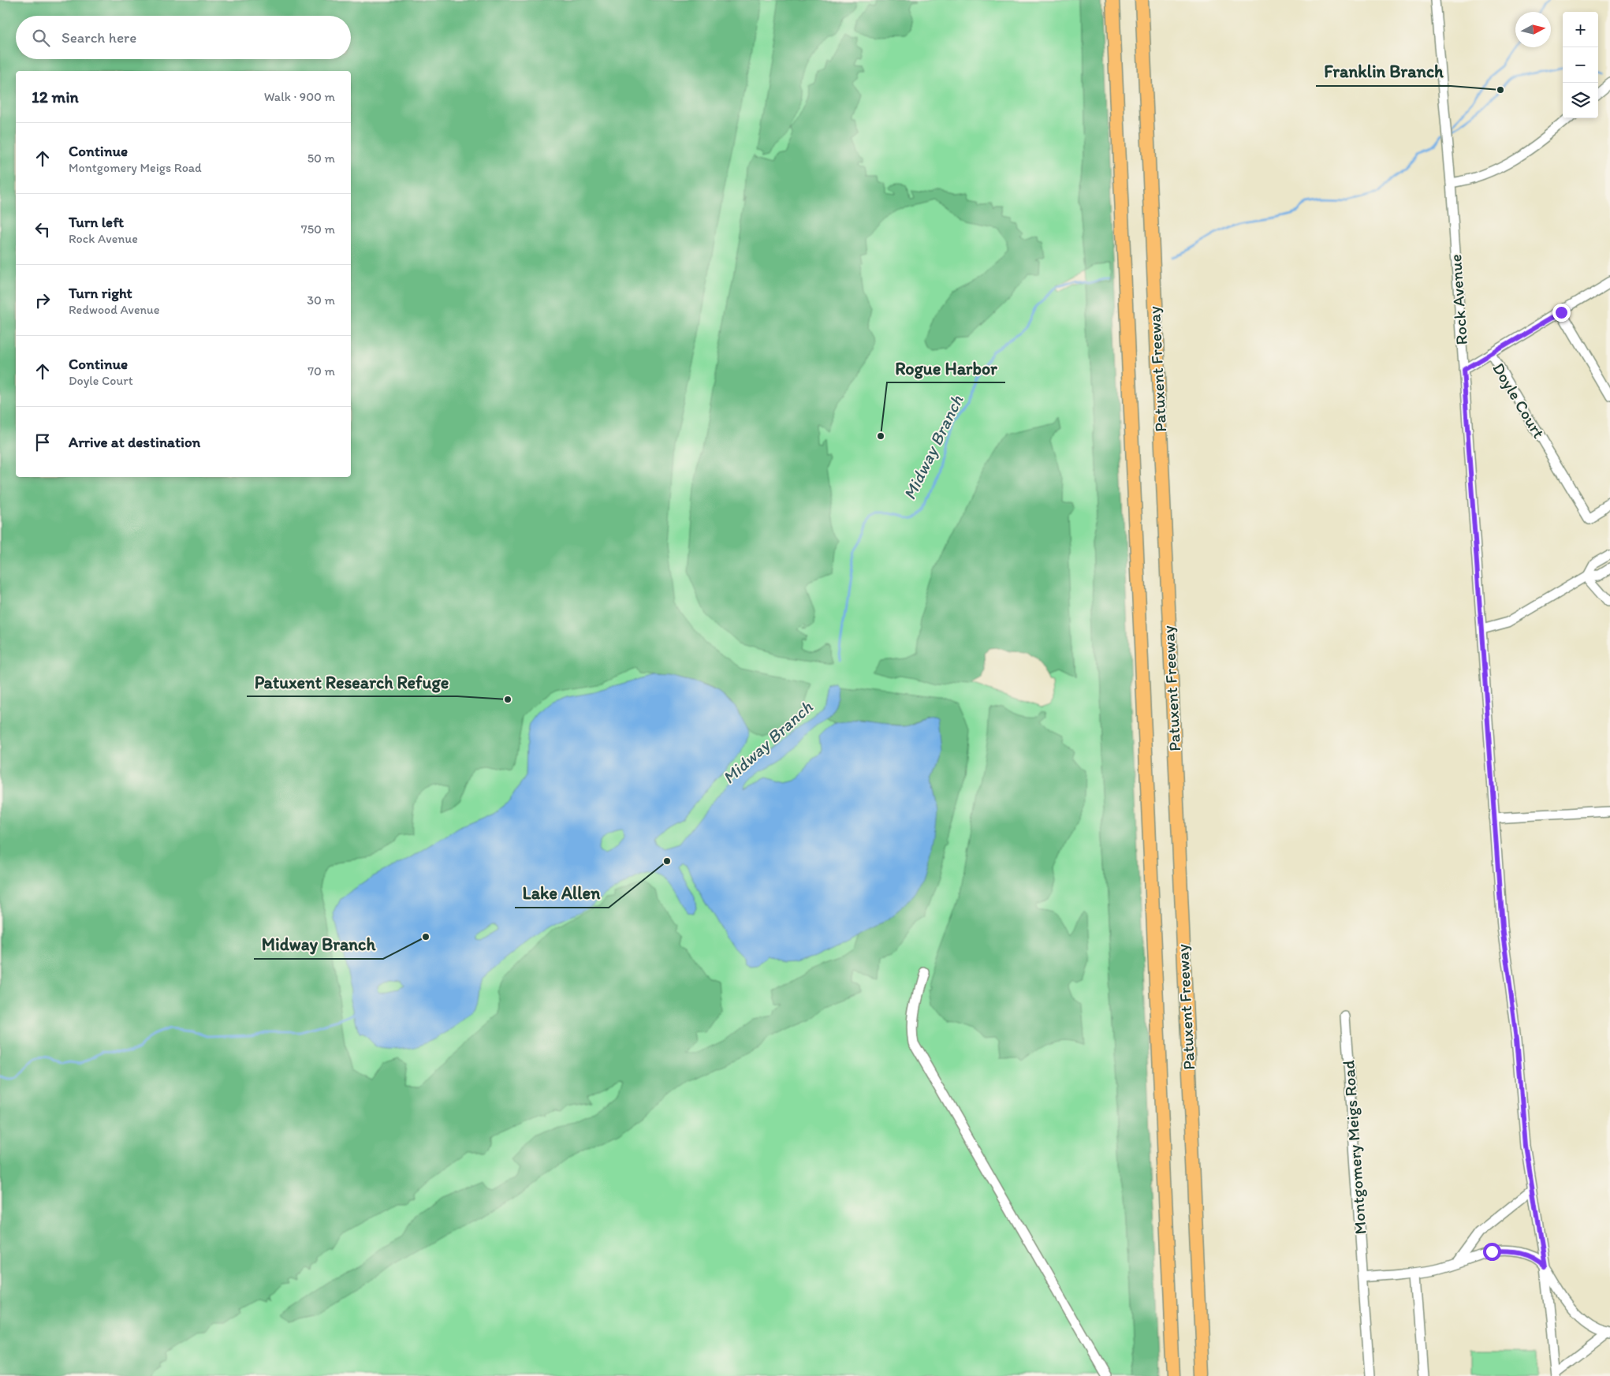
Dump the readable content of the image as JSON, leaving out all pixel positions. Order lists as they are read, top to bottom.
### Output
{
  "streets": {
    "highway": ["Patuxent Freeway"],
    "street": ["Rock Avenue", "Doyle Court", "Montgomery Meigs Road"]
  },
  "water": ["Midway Branch"],
  "places": [
    "Franklin Branch",
    "Rogue Harbor",
    "Patuxent Research Refuge",
    "Lake Allen",
    "Midway Branch"
  ],
  "north": "right",
  "page": {
    "map_buttons": ["+", "−"],
    "search": "Search here",
    "heading": ["12 min", "Walk · 900 m"],
    "list": [
      ["Continue", "Montgomery Meigs Road", "50 m"],
      ["Turn left", "Rock Avenue", "750 m"],
      ["Turn right", "Redwood Avenue", "30 m"],
      ["Continue", "Doyle Court", "70 m"],
      "Arrive at destination"
    ]
  }
}
